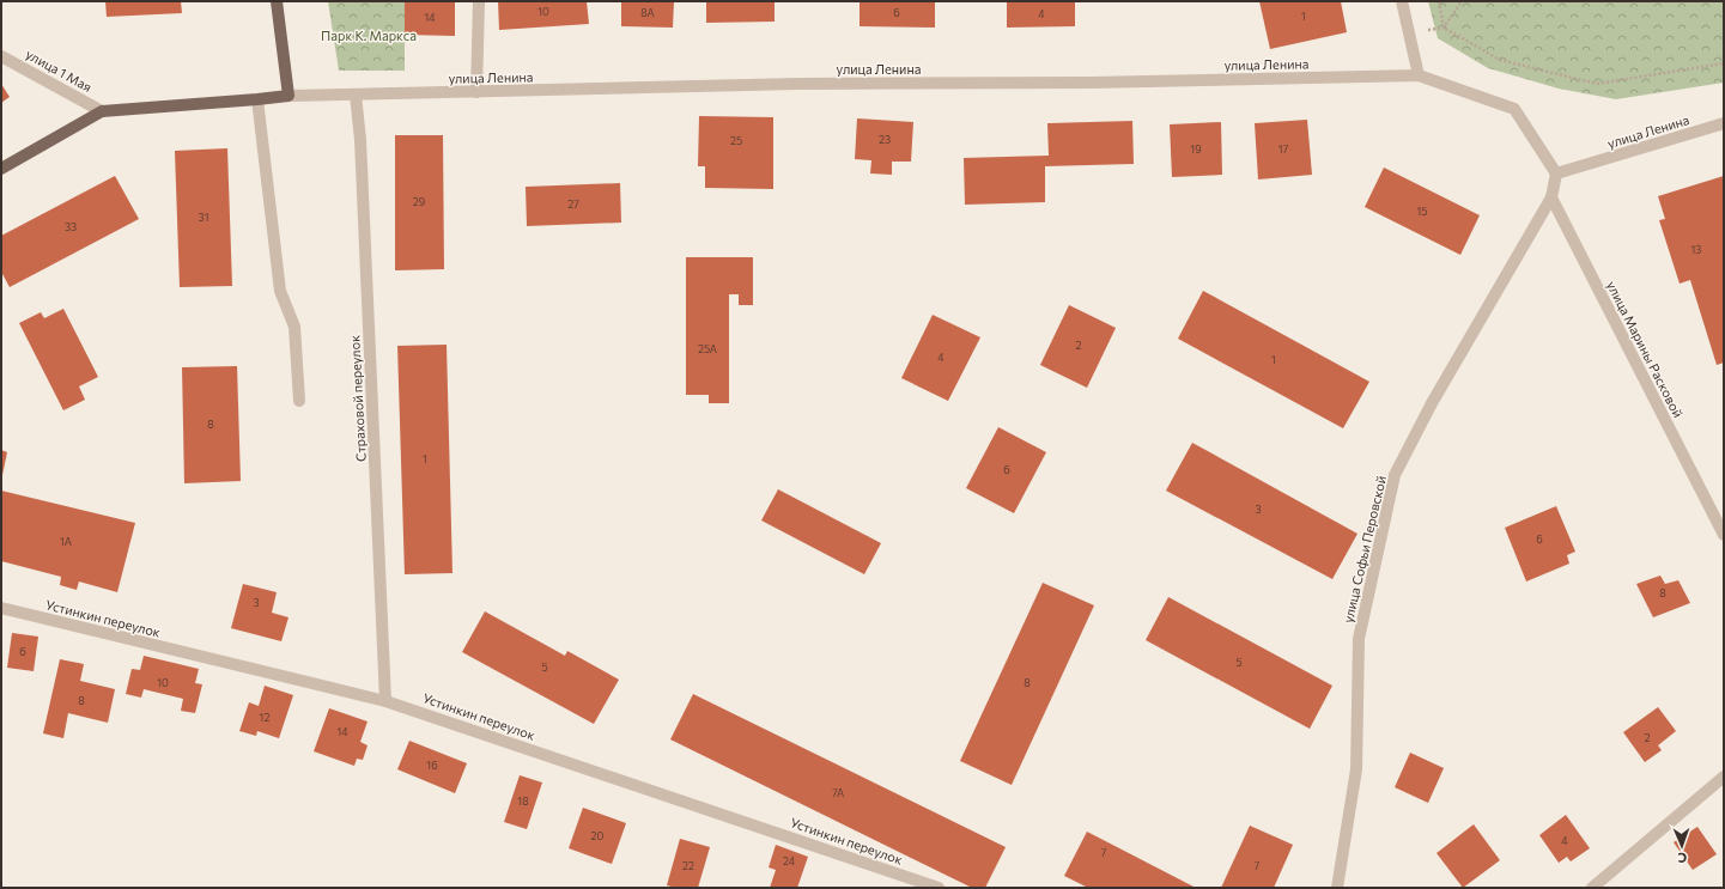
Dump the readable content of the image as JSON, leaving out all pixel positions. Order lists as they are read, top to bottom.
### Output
{
  "streets": {
    "main road": ["улица Ленина"],
    "street": [
      "улица 1 Мая",
      "улица Марины Расковой",
      "Страховой переулок",
      "улица Софьи Перовской",
      "Устинкин переулок"
    ]
  },
  "crossings": [
    ["улица Ленина", "улица 1 Мая"],
    ["улица Ленина", "Страховой переулок"],
    ["улица Марины Расковой", "улица Софьи Перовской"],
    ["Страховой переулок", "Устинкин переулок"]
  ],
  "parks": ["Парк К. Маркса"],
  "house_numbers": [
    "10",
    "8А",
    "6",
    "4",
    "1",
    "14",
    "23",
    "25",
    "19",
    "17",
    "29",
    "27",
    "15",
    "31",
    "33",
    "13",
    "2",
    "25А",
    "4",
    "1",
    "8",
    "1",
    "6",
    "3",
    "6",
    "1А",
    "8",
    "3",
    "6",
    "5",
    "5",
    "10",
    "8",
    "8",
    "12",
    "14",
    "2",
    "16",
    "7А",
    "18",
    "20",
    "4",
    "7",
    "24",
    "22",
    "7"
  ],
  "north": "bottom"
}
